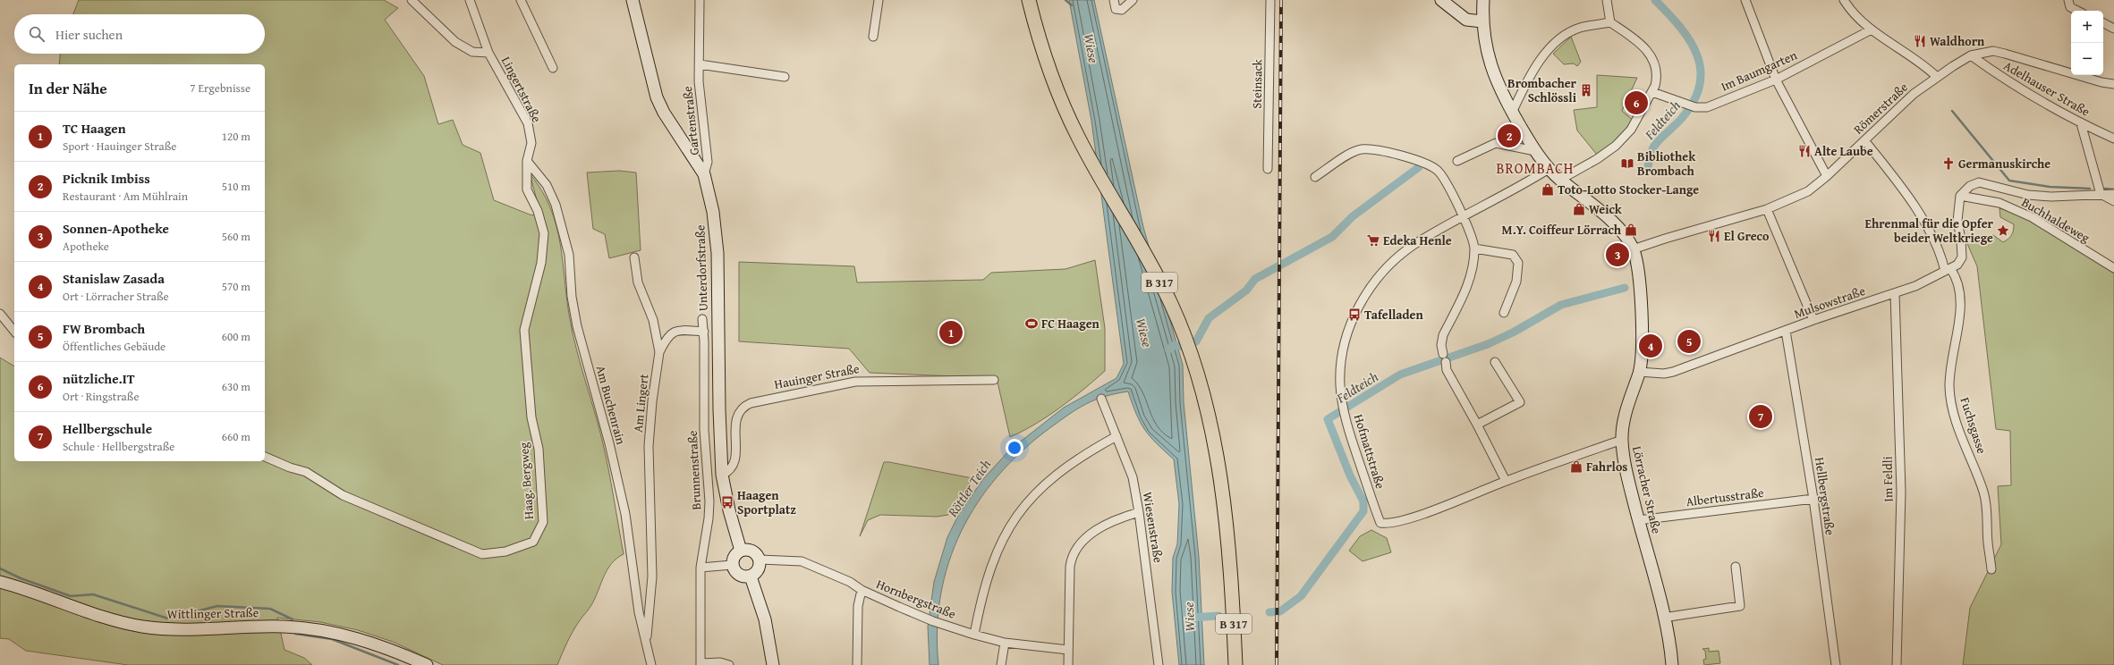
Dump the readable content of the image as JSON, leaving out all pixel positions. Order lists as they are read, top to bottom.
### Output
{
  "streets": {
    "main road": ["B 317"],
    "street": [
      "Im Baumgarten",
      "Steinsack",
      "Adelhauser Straße",
      "Lingertstraße",
      "Römerstraße",
      "Gartenstraße",
      "Buchhaldeweg",
      "Unterdorfstraße",
      "Mulsowstraße",
      "Hauinger Straße",
      "Am Lingert",
      "Am Buchenrain",
      "Fuchsgasse",
      "Hofmattstraße",
      "Brunnenstraße",
      "Im Feldli",
      "Haag. Bergweg",
      "Lörracher Straße",
      "Hellbergstraße",
      "Albertusstraße",
      "Wiesenstraße",
      "Hornbergstraße",
      "Wittlinger Straße"
    ]
  },
  "crossings": [
    ["Adelhauser Straße", "Römerstraße"],
    ["Lingertstraße", "Am Buchenrain"],
    ["Lingertstraße", "Haag. Bergweg"],
    ["Römerstraße", "Fuchsgasse"],
    ["Römerstraße", "Lörracher Straße"],
    ["Gartenstraße", "Unterdorfstraße"],
    ["Buchhaldeweg", "Mulsowstraße"],
    ["Unterdorfstraße", "Hauinger Straße"],
    ["Unterdorfstraße", "Brunnenstraße"],
    ["Unterdorfstraße", "Hornbergstraße"],
    ["Mulsowstraße", "Fuchsgasse"],
    ["Mulsowstraße", "Im Feldli"],
    ["Mulsowstraße", "Lörracher Straße"],
    ["Mulsowstraße", "Hellbergstraße"],
    ["Am Lingert", "Am Buchenrain"],
    ["Hofmattstraße", "Lörracher Straße"],
    ["Lörracher Straße", "Albertusstraße"],
    ["Hellbergstraße", "Albertusstraße"]
  ],
  "districts": ["BROMBACH"],
  "water": ["Wiese", "Feldteich", "Röttler Teich"],
  "places": {
    "restaurant": ["Waldhorn", "Alte Laube", "El Greco"],
    "building": ["Brombacher Schlössli"],
    "library": ["Bibliothek Brombach"],
    "church": ["Germanuskirche"],
    "shop": [
      "Toto-Lotto Stocker-Lange",
      "Weick",
      "M.Y. Coiffeur Lörrach",
      "Fahrlos"
    ],
    "place": ["Ehrenmal für die Opfer beider Weltkriege"],
    "supermarket": ["Edeka Henle"],
    "bus stop": ["Tafelladen", "Haagen Sportplatz"],
    "sports": ["FC Haagen"]
  },
  "page": {
    "map_buttons": ["+", "−"],
    "search": "Hier suchen",
    "heading": ["In der Nähe", "7 Ergebnisse"],
    "pins": [
      "6",
      "2",
      "3",
      "1",
      "5",
      "4",
      "7"
    ],
    "list": [
      {
        "mark": "1",
        "name": "TC Haagen",
        "note": "Sport · Hauinger Straße",
        "value": "120 m"
      },
      {
        "mark": "2",
        "name": "Picknik Imbiss",
        "note": "Restaurant · Am Mühlrain",
        "value": "510 m"
      },
      {
        "mark": "3",
        "name": "Sonnen-Apotheke",
        "note": "Apotheke",
        "value": "560 m"
      },
      {
        "mark": "4",
        "name": "Stanislaw Zasada",
        "note": "Ort · Lörracher Straße",
        "value": "570 m"
      },
      {
        "mark": "5",
        "name": "FW Brombach",
        "note": "Öffentliches Gebäude",
        "value": "600 m"
      },
      {
        "mark": "6",
        "name": "nützliche.IT",
        "note": "Ort · Ringstraße",
        "value": "630 m"
      },
      {
        "mark": "7",
        "name": "Hellbergschule",
        "note": "Schule · Hellbergstraße",
        "value": "660 m"
      }
    ]
  }
}
